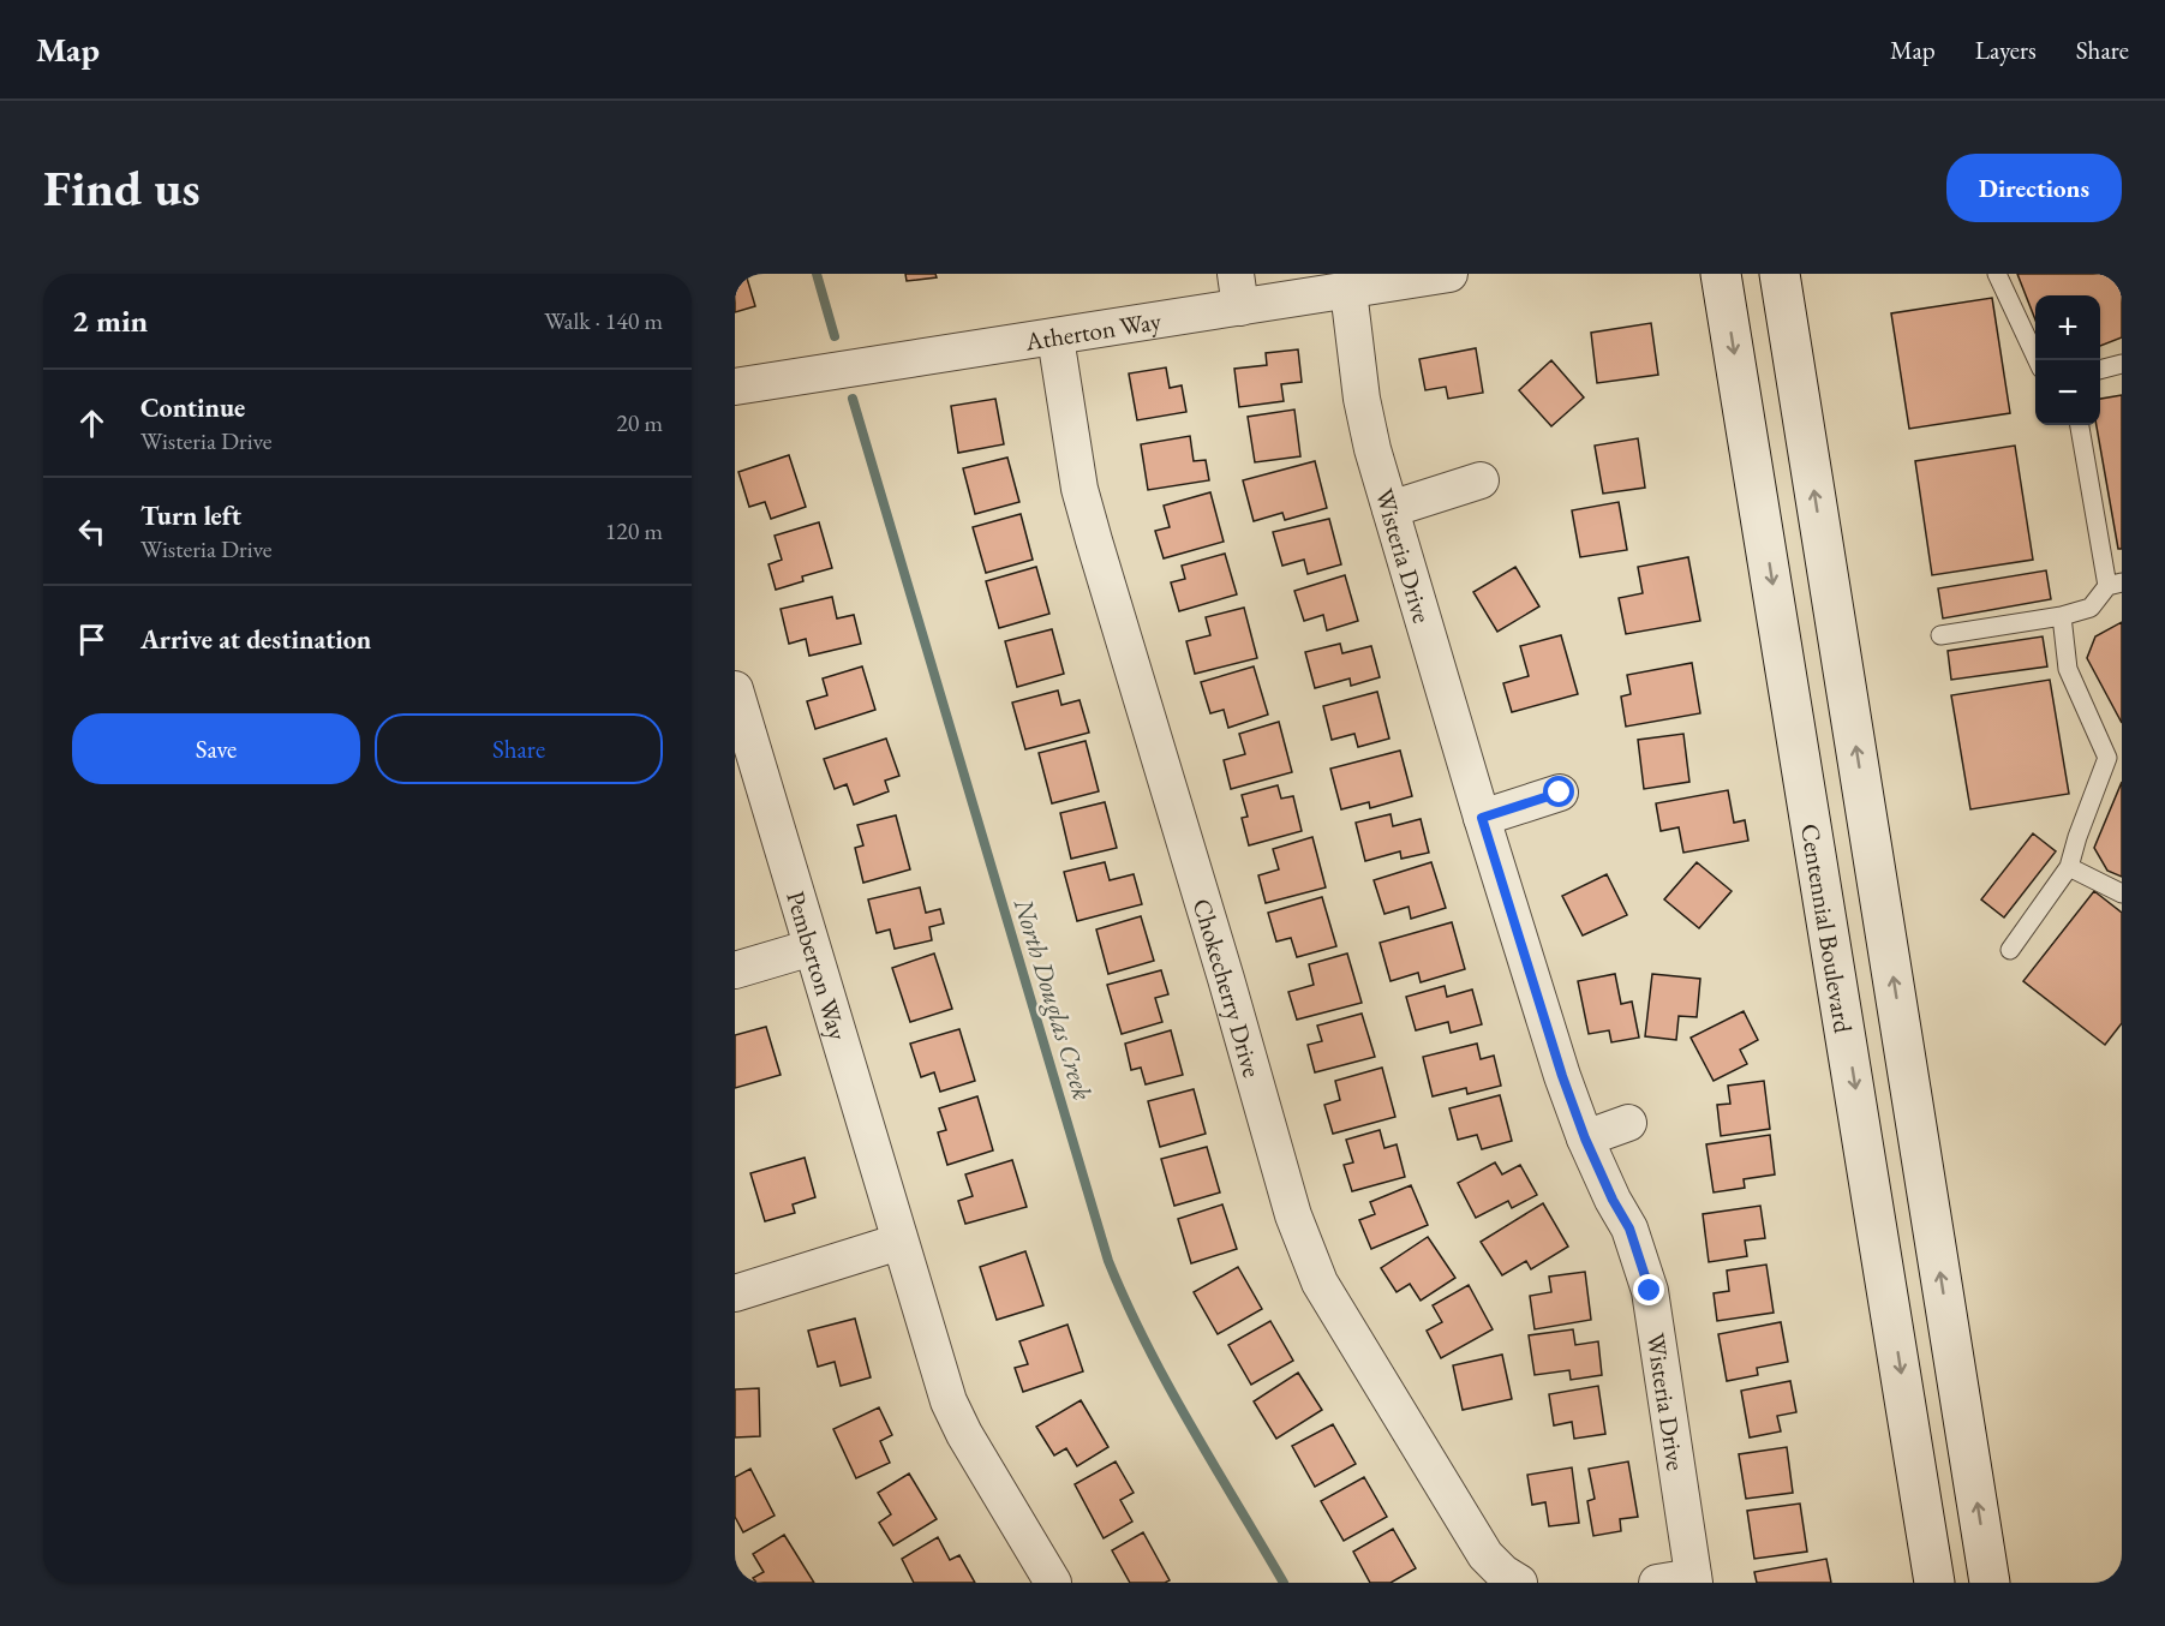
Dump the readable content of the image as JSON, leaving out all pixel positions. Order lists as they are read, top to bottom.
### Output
{
  "streets": {
    "main road": ["Centennial Boulevard"],
    "street": [
      "Atherton Way",
      "Wisteria Drive",
      "Pemberton Way",
      "Chokecherry Drive"
    ]
  },
  "crossings": [
    ["Atherton Way", "Wisteria Drive"],
    ["Atherton Way", "Chokecherry Drive"]
  ],
  "water": ["North Douglas Creek"],
  "page": {
    "header": "Map",
    "nav": ["Map", "Layers", "Share"],
    "buttons": [
      "Directions",
      ["Save", "Share"]
    ],
    "title": "Find us",
    "heading": ["2 min", "Walk · 140 m"],
    "map_buttons": ["+", "−"],
    "list": [
      ["Continue", "Wisteria Drive", "20 m"],
      ["Turn left", "Wisteria Drive", "120 m"],
      "Arrive at destination"
    ]
  }
}
